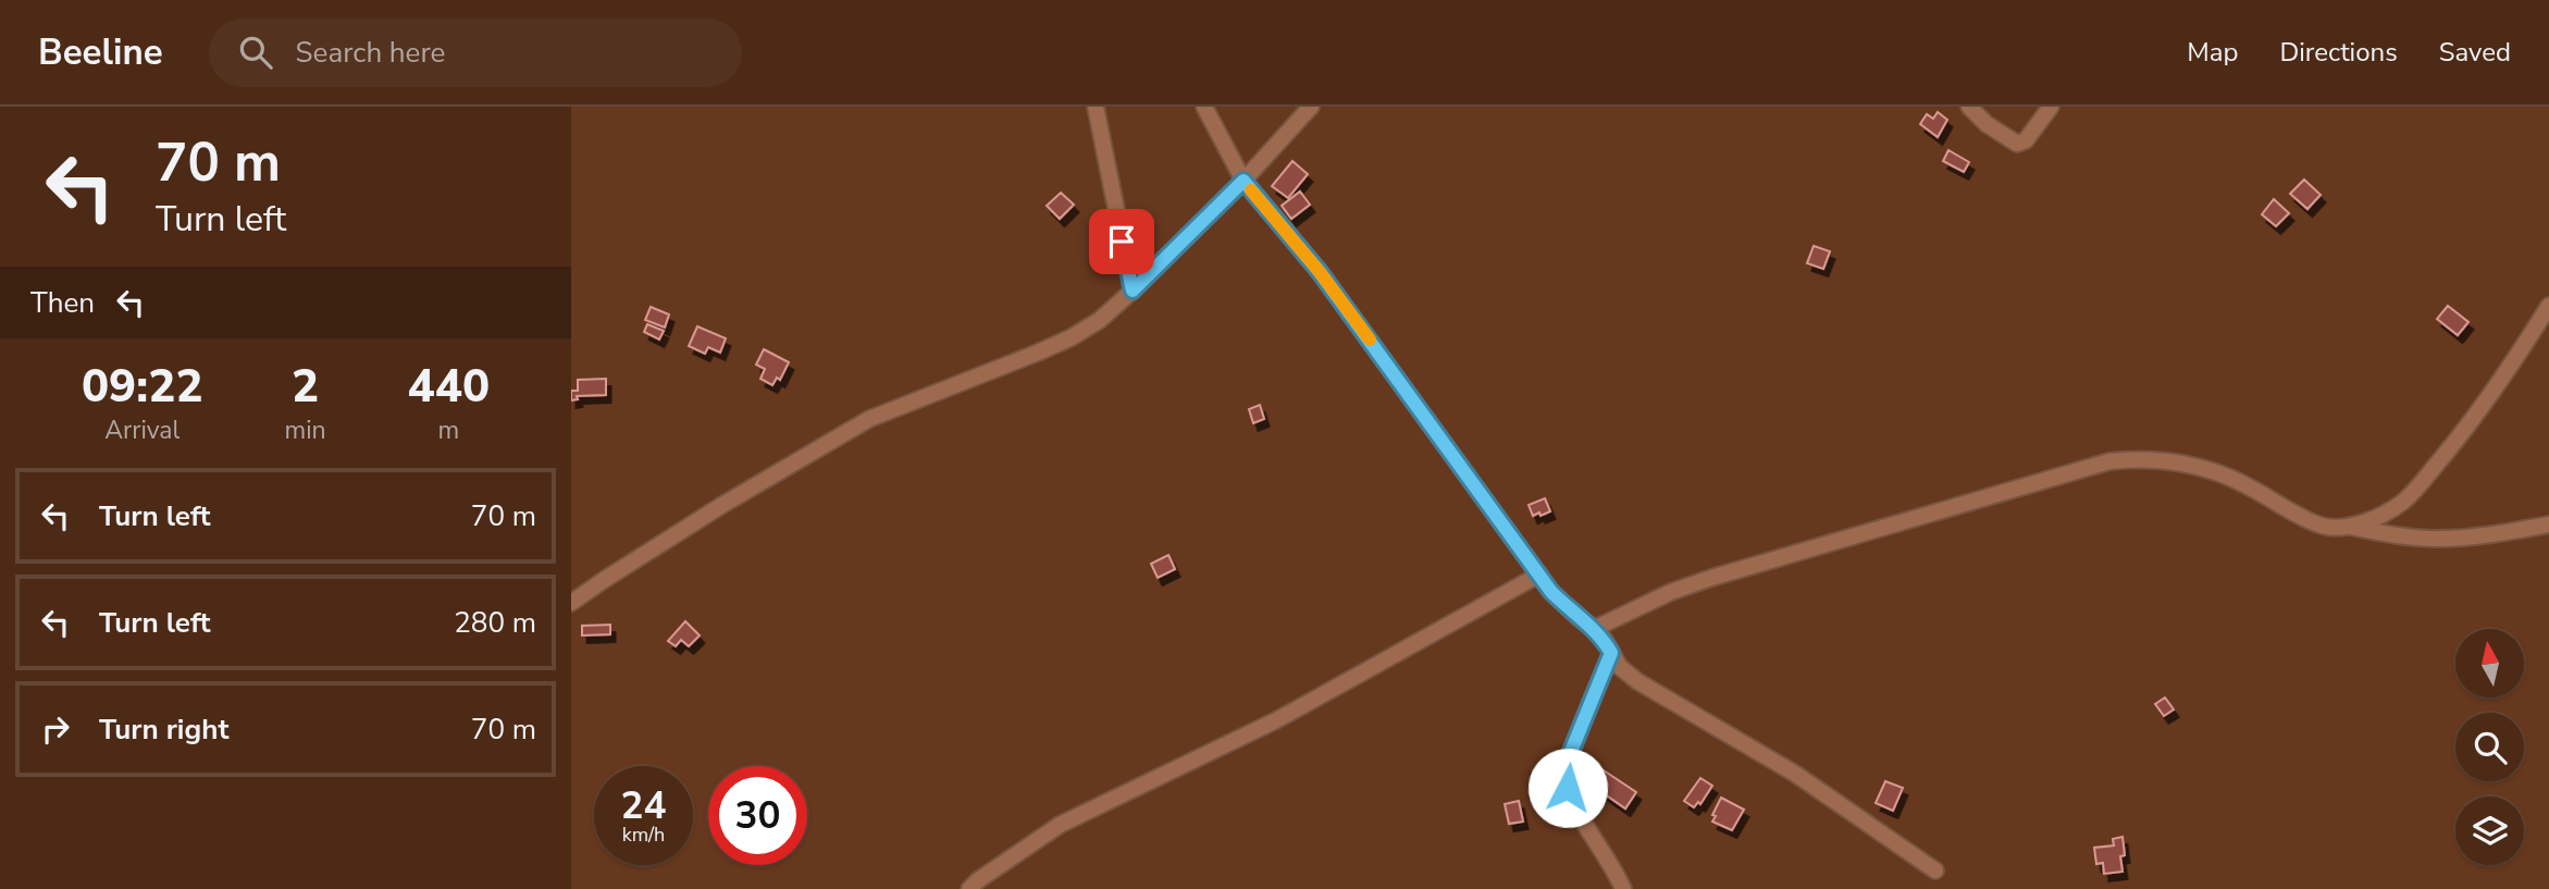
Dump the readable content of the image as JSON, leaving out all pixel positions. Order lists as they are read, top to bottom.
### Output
{
  "north": "top",
  "page": {
    "header": "Beeline",
    "search": "Search here",
    "nav": ["Map", "Directions", "Saved"],
    "turn": ["70 m", "Turn left"],
    "then": "Then",
    "eta": [
      "09:22",
      "Arrival",
      "2",
      "min",
      "440",
      "m"
    ],
    "list": [
      {
        "name": "Turn left",
        "value": "70 m"
      },
      {
        "name": "Turn left",
        "value": "280 m"
      },
      {
        "name": "Turn right",
        "value": "70 m"
      }
    ],
    "speed": "24 km/h",
    "limit": "30"
  }
}
